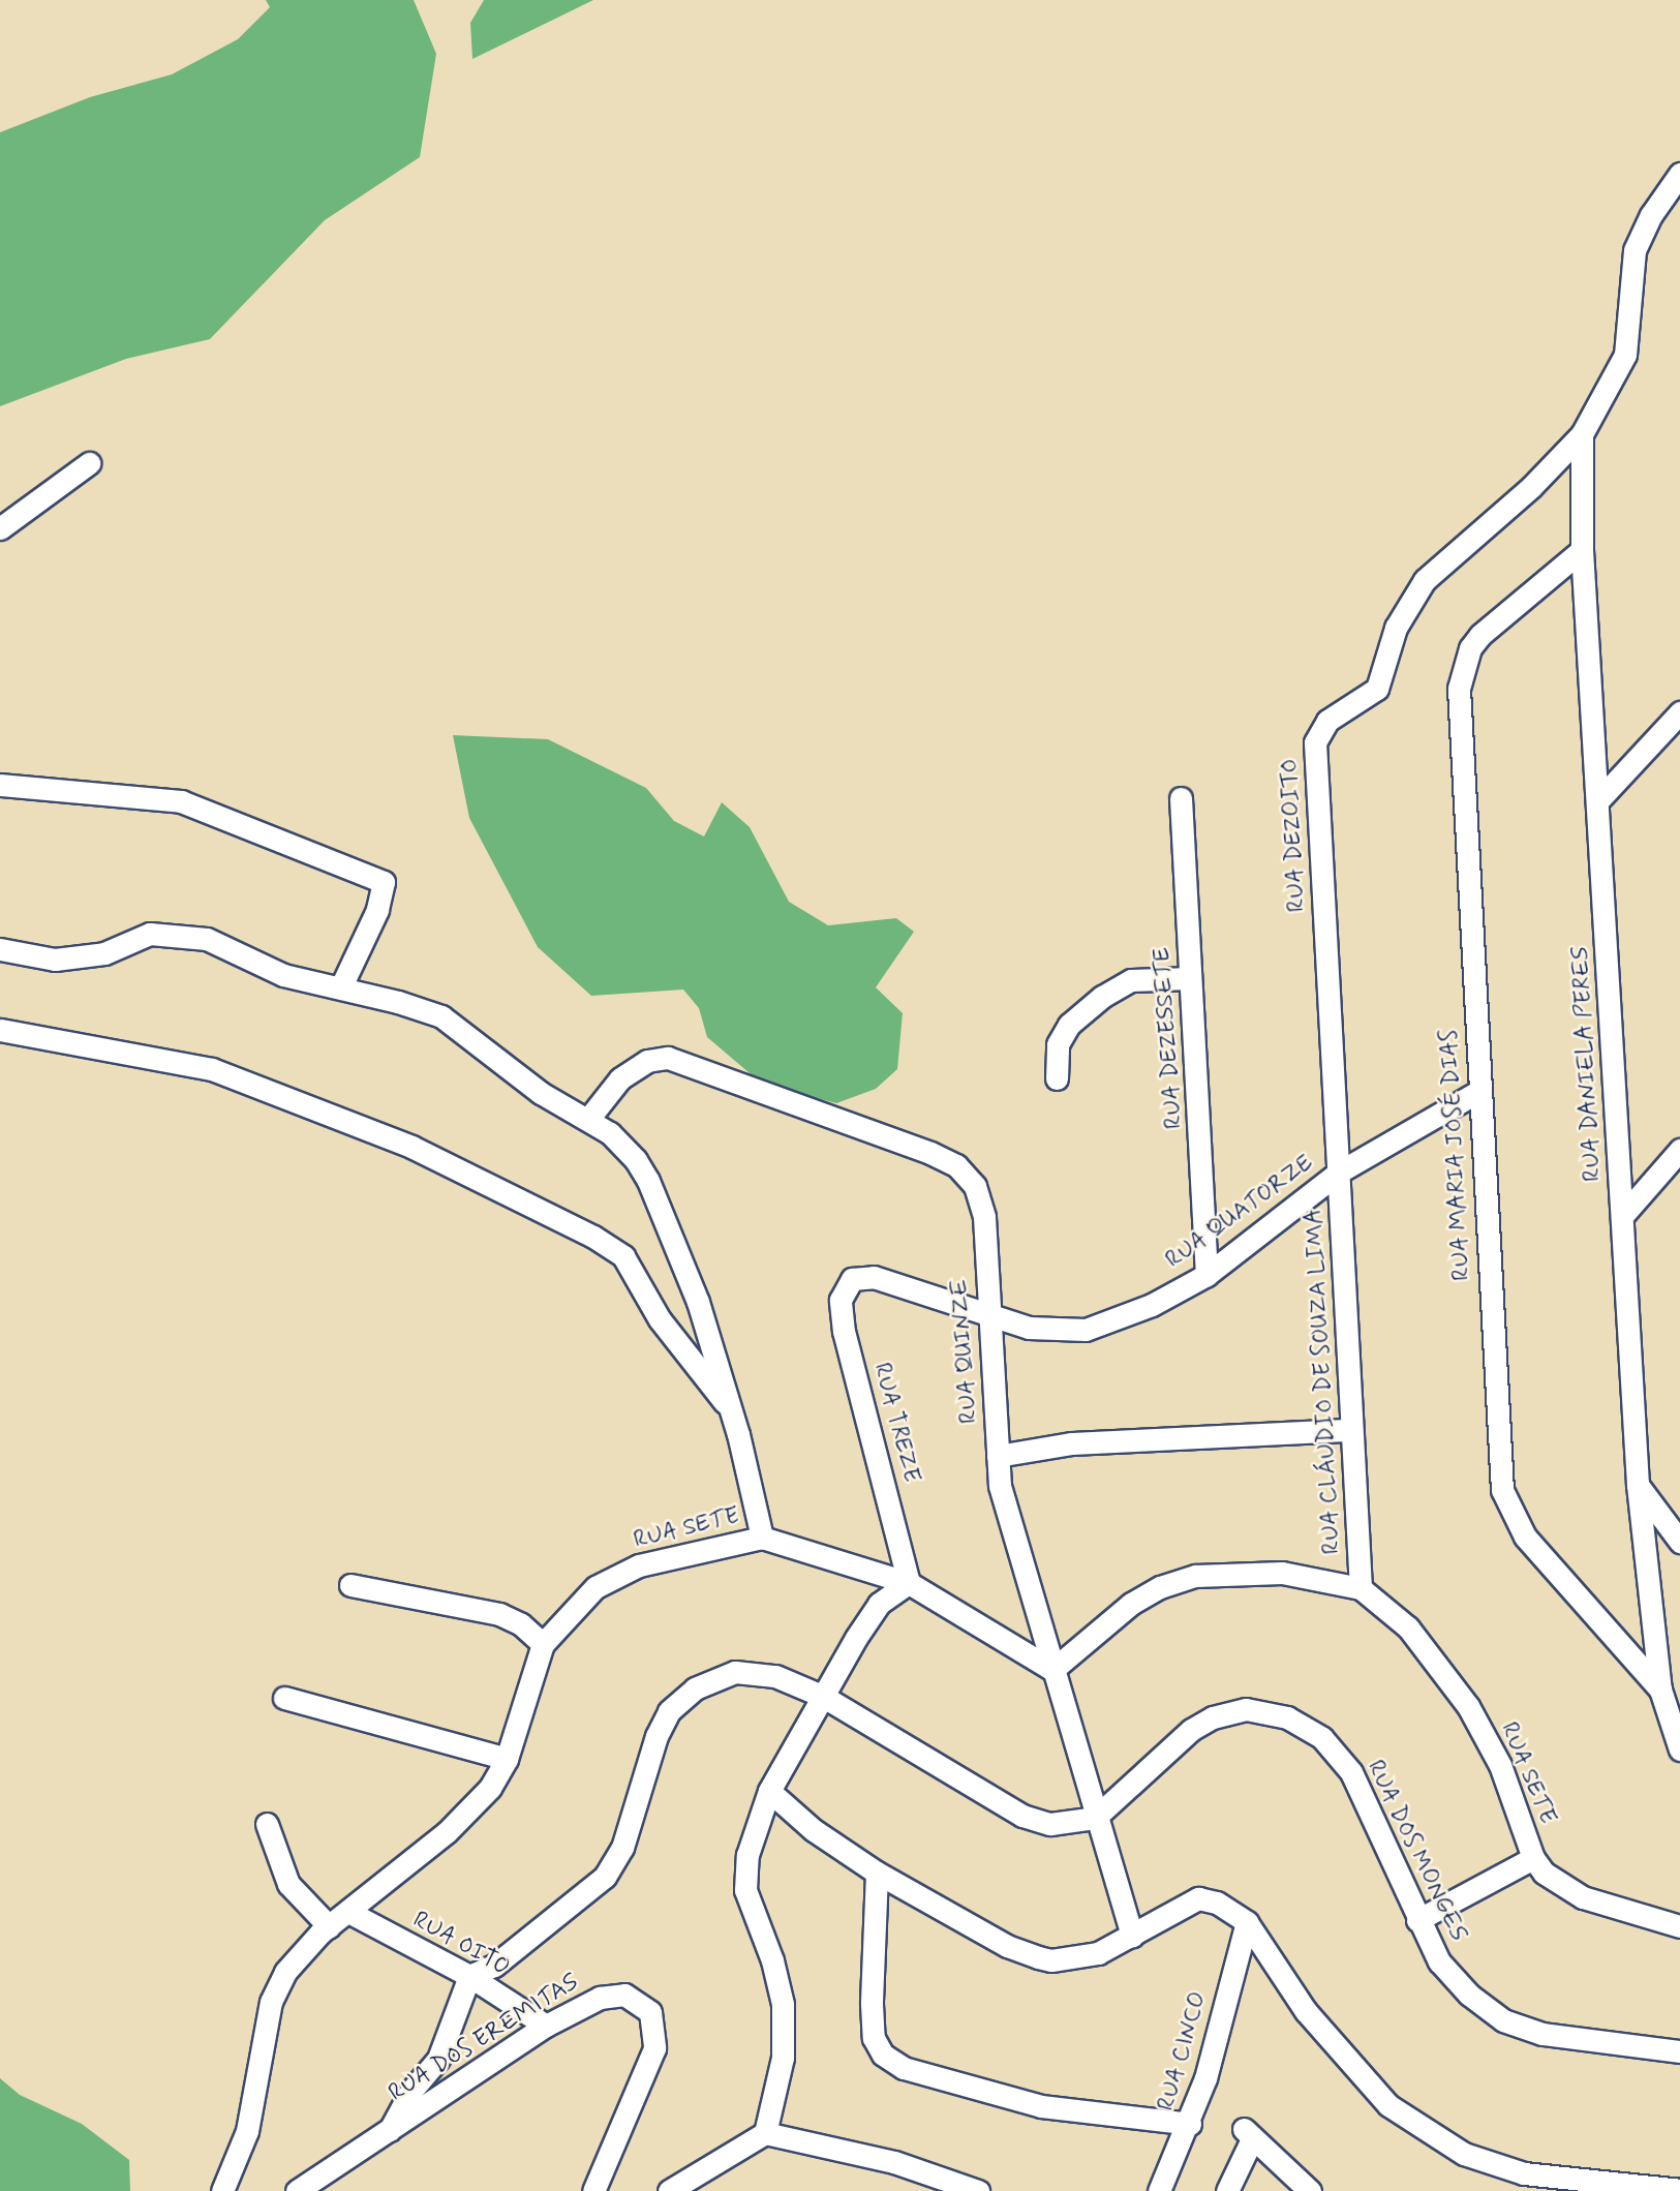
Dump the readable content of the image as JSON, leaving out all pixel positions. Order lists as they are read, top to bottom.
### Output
{
  "streets": {
    "street": [
      "RUA DEZOITO",
      "RUA DEZESSETE",
      "RUA DANIELA PERES",
      "RUA MARIA JOSÉ DIAS",
      "RUA QUATORZE",
      "RUA QUINZE",
      "RUA CLÁUDIO DE SOUZA LIMA",
      "RUA TREZE",
      "RUA SETE",
      "RUA DOS MONGES",
      "RUA OITO",
      "RUA DOS EREMITAS",
      "RUA CINCO"
    ]
  },
  "crossings": [
    ["RUA DEZOITO", "RUA DANIELA PERES"],
    ["RUA DEZOITO", "RUA QUATORZE"],
    ["RUA DEZOITO", "RUA CLÁUDIO DE SOUZA LIMA"],
    ["RUA DEZESSETE", "RUA QUATORZE"],
    ["RUA DANIELA PERES", "RUA MARIA JOSÉ DIAS"],
    ["RUA MARIA JOSÉ DIAS", "RUA QUATORZE"],
    ["RUA QUATORZE", "RUA QUINZE"],
    ["RUA QUATORZE", "RUA CLÁUDIO DE SOUZA LIMA"],
    ["RUA QUATORZE", "RUA TREZE"],
    ["RUA QUINZE", "RUA SETE"],
    ["RUA QUINZE", "RUA DOS MONGES"],
    ["RUA CLÁUDIO DE SOUZA LIMA", "RUA SETE"],
    ["RUA TREZE", "RUA SETE"],
    ["RUA OITO", "RUA DOS EREMITAS"]
  ]
}
